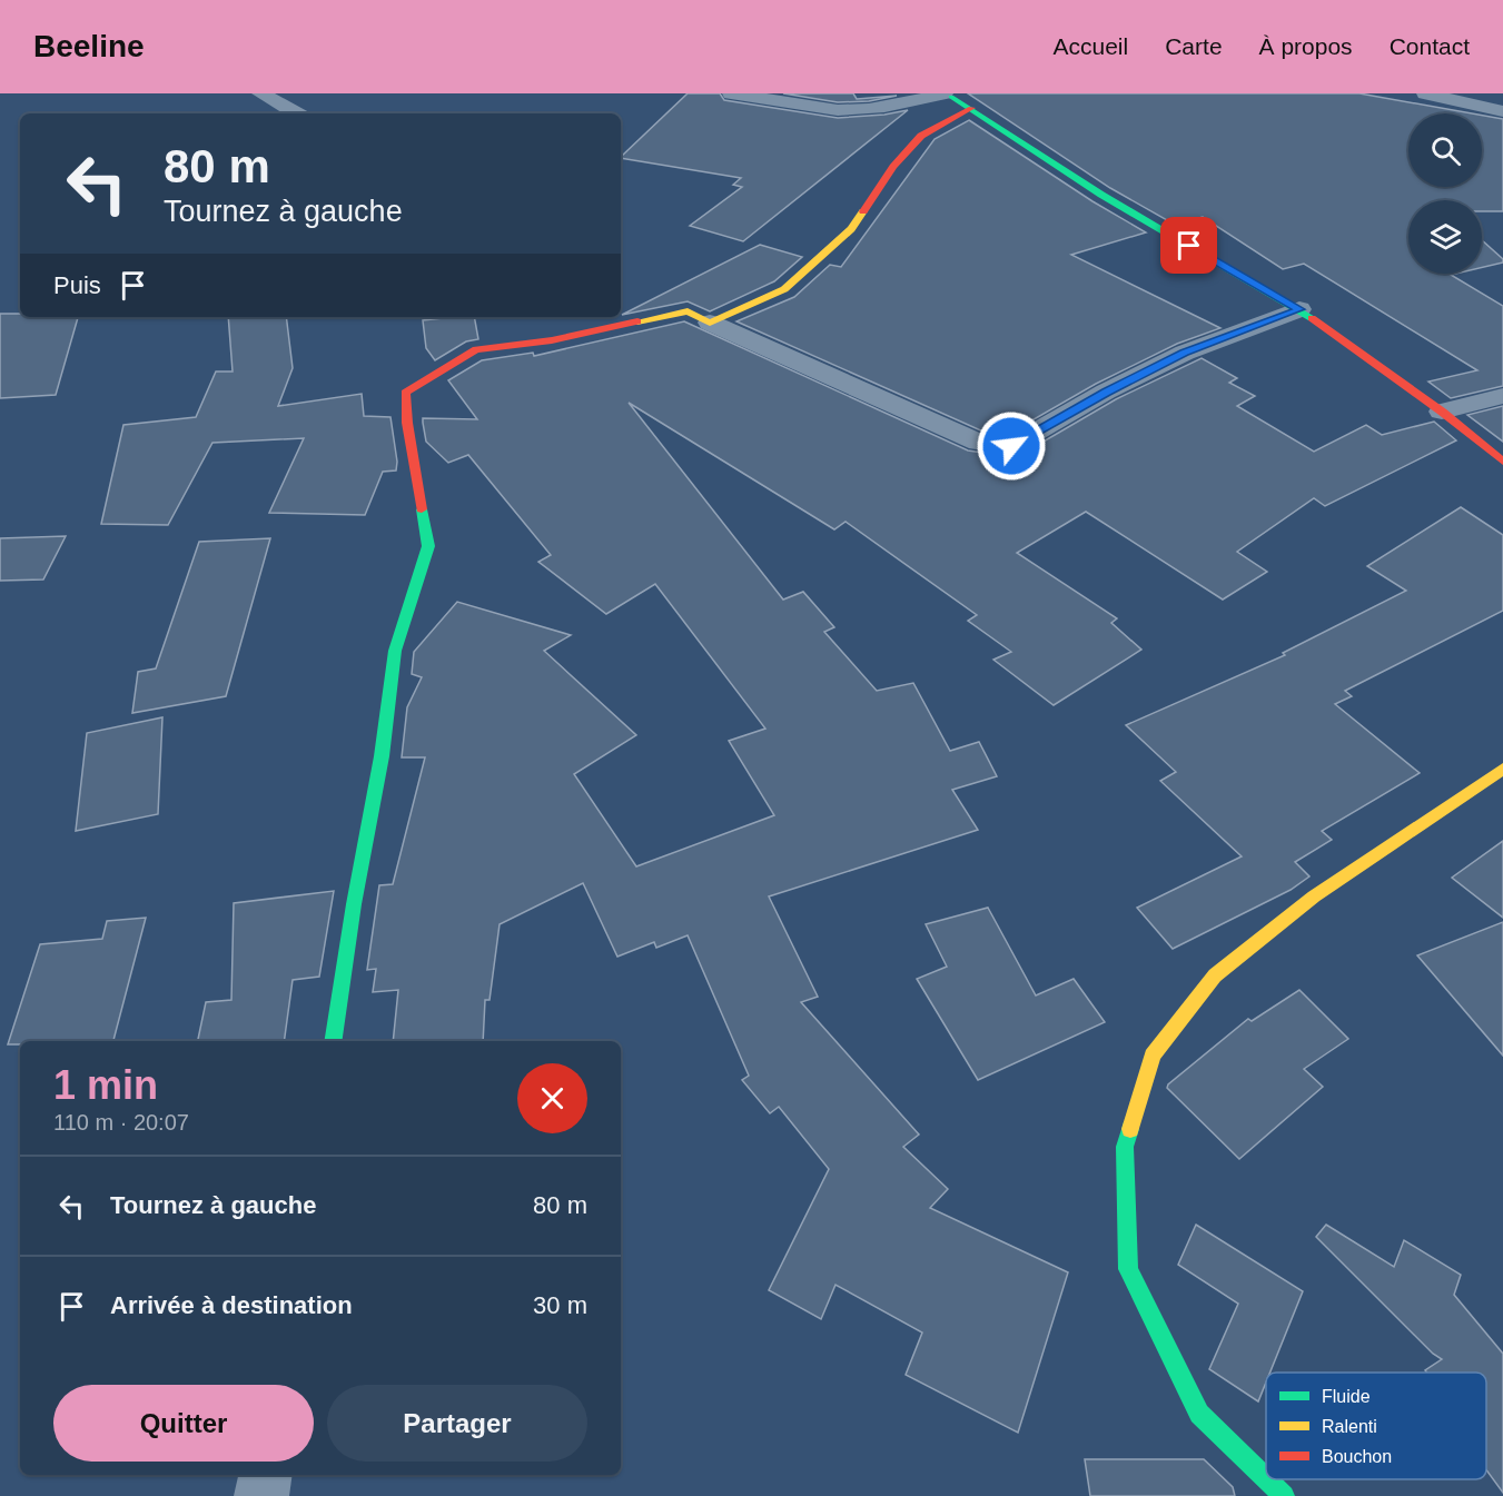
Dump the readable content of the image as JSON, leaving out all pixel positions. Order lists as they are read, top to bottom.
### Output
{
  "legend": ["Fluide", "Ralenti", "Bouchon"],
  "page": {
    "header": "Beeline",
    "nav": [
      "Accueil",
      "Carte",
      "À propos",
      "Contact"
    ],
    "turn": ["80 m", "Tournez à gauche"],
    "then": "Puis",
    "heading": ["1 min", "110 m · 20:07"],
    "list": [
      {
        "name": "Tournez à gauche",
        "value": "80 m"
      },
      {
        "name": "Arrivée à destination",
        "value": "30 m"
      }
    ],
    "buttons": ["Quitter", "Partager"]
  }
}
